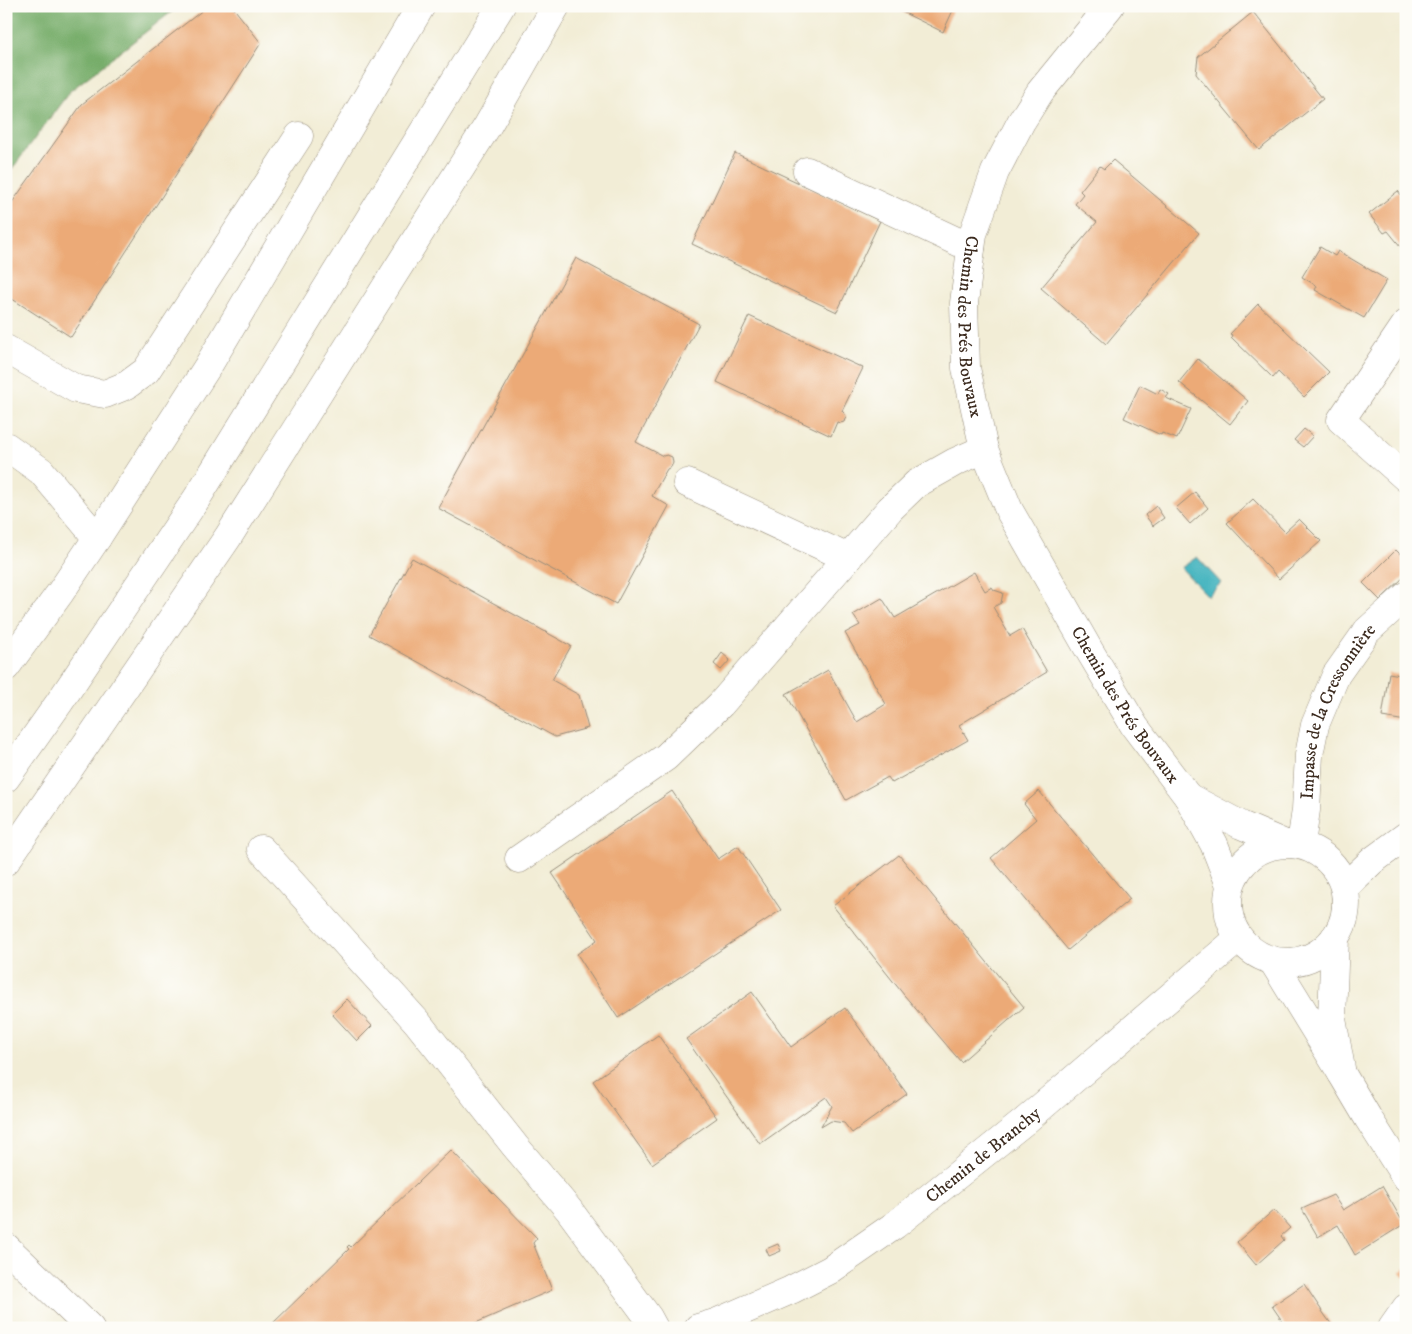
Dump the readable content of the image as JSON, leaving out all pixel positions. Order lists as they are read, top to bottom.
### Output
{
  "streets": {
    "main road": ["Chemin des Prés Bouvaux", "Impasse de la Cressonnière", "Chemin de Branchy"]
  },
  "crossings": [
    ["Chemin des Prés Bouvaux", "Impasse de la Cressonnière"],
    ["Chemin des Prés Bouvaux", "Chemin de Branchy"],
    ["Impasse de la Cressonnière", "Chemin de Branchy"]
  ]
}
